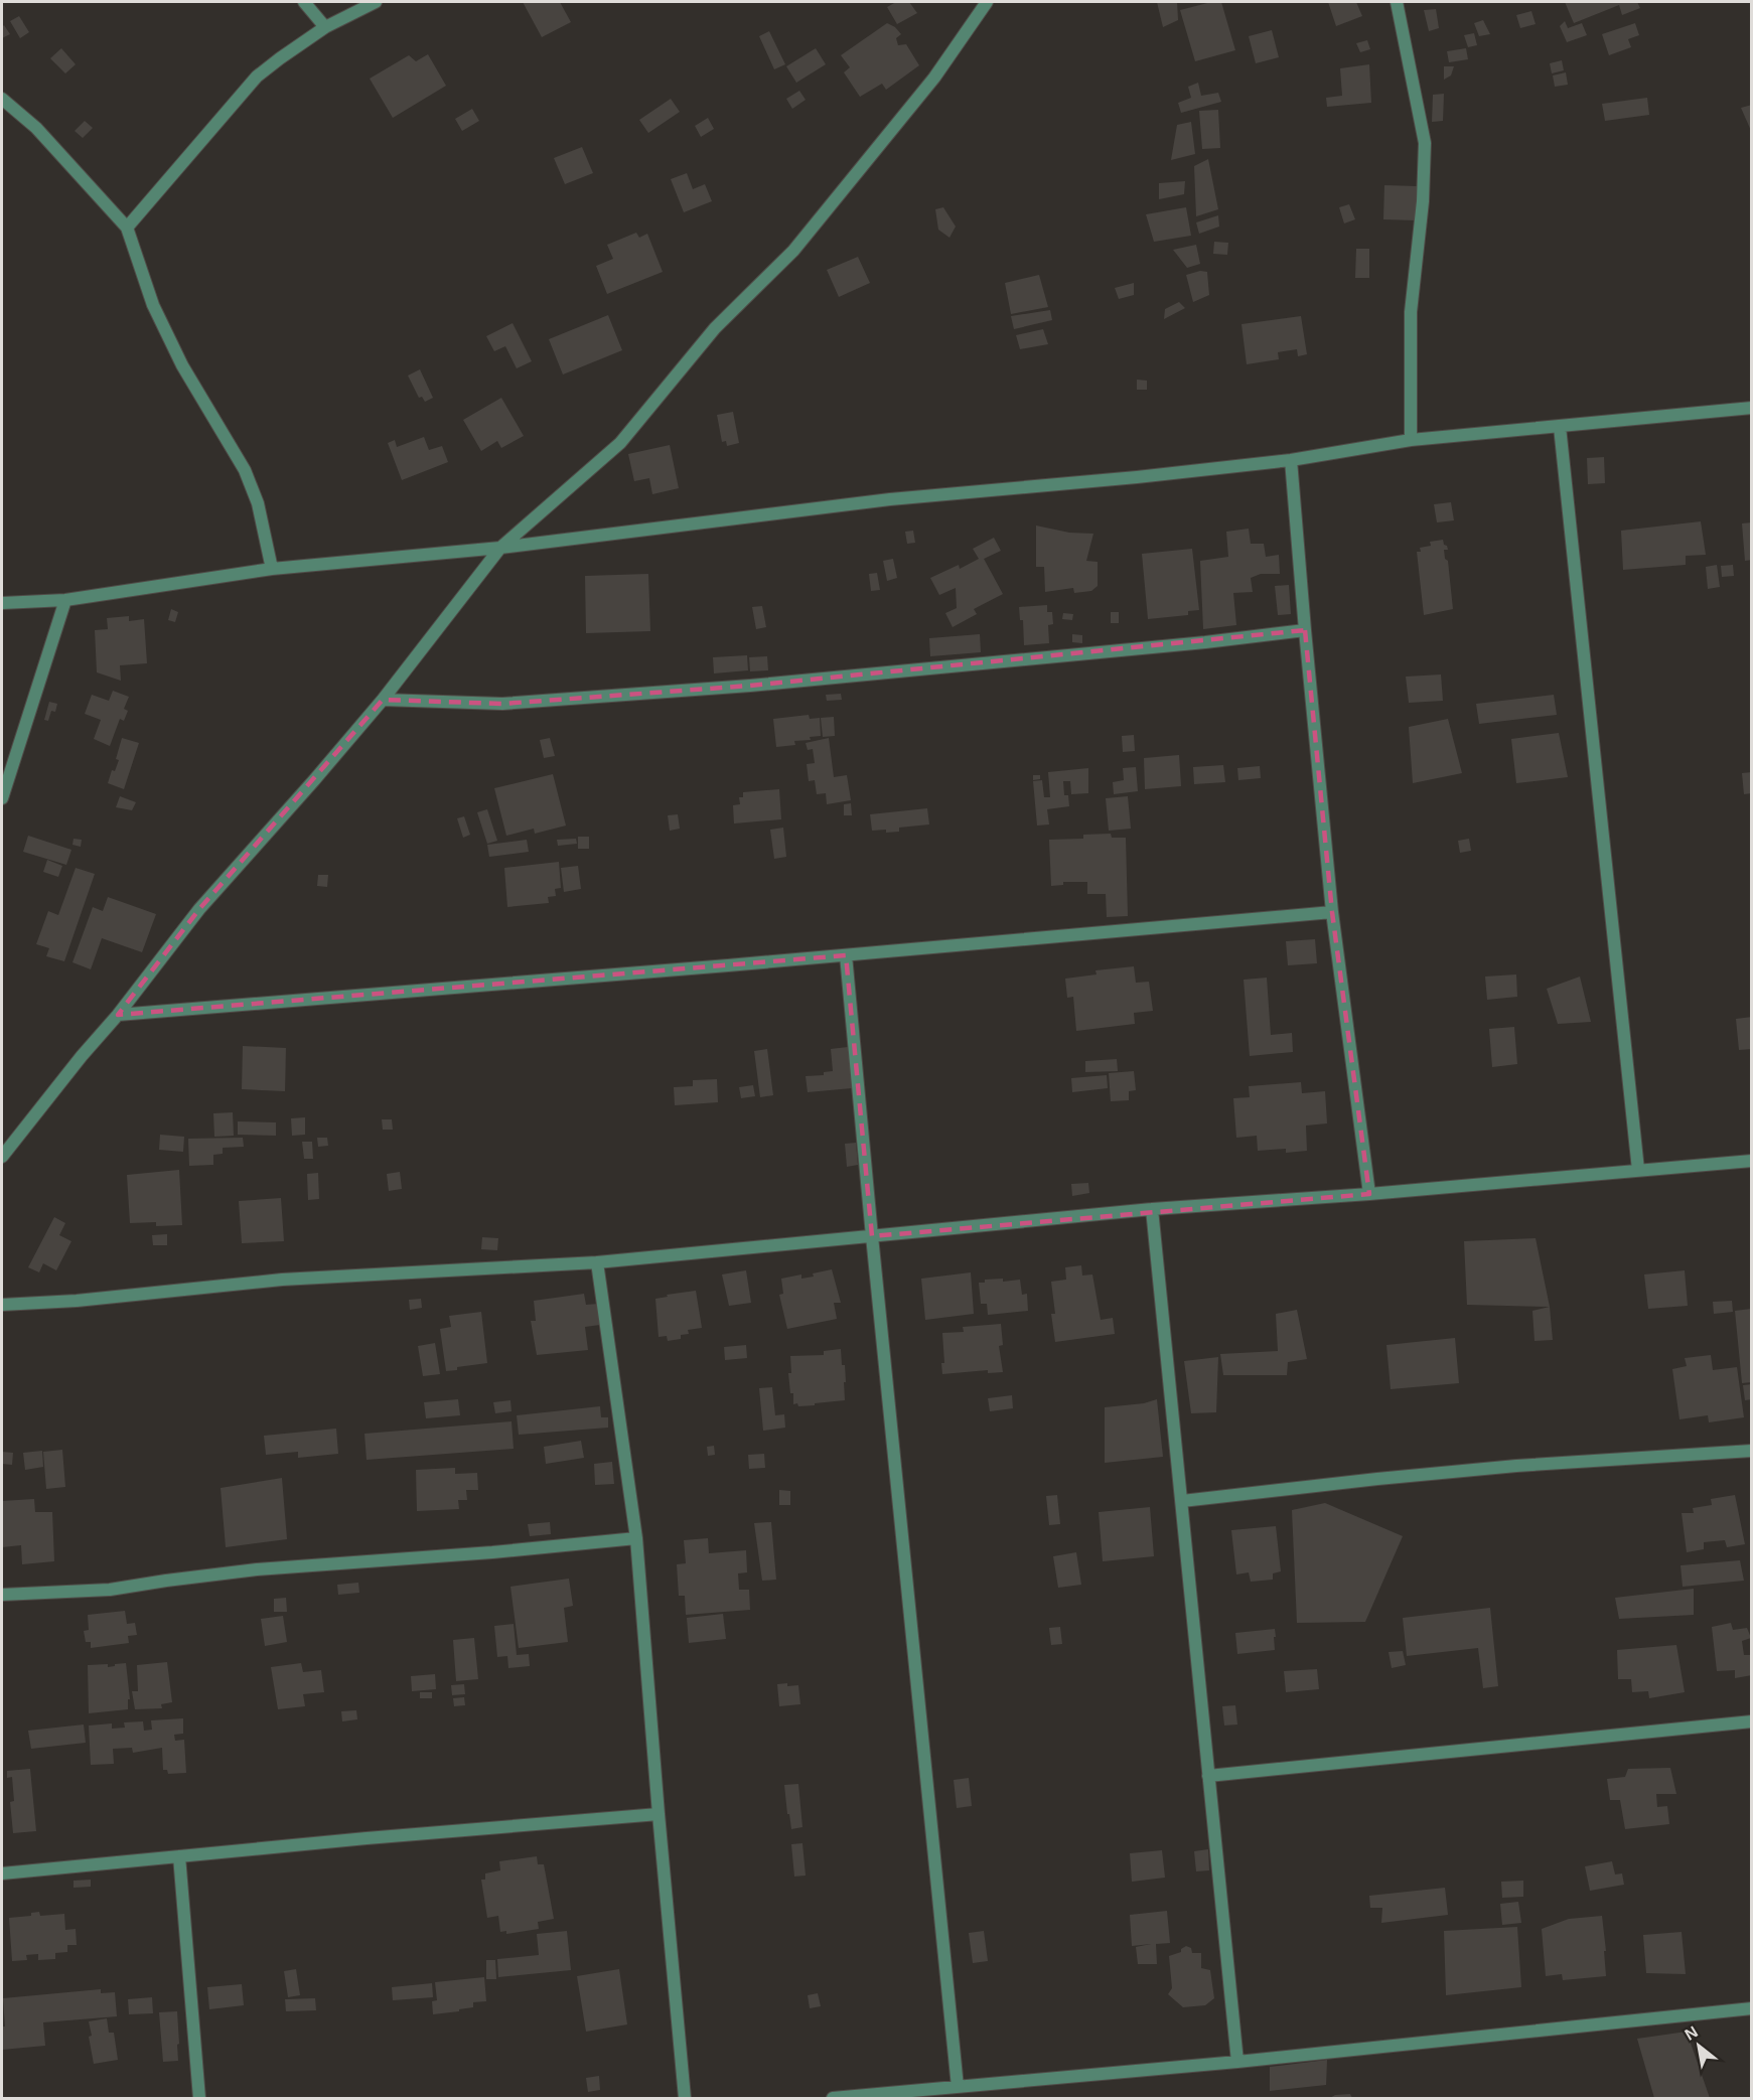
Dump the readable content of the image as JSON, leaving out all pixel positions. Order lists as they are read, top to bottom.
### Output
{
  "north": "top left"
}
